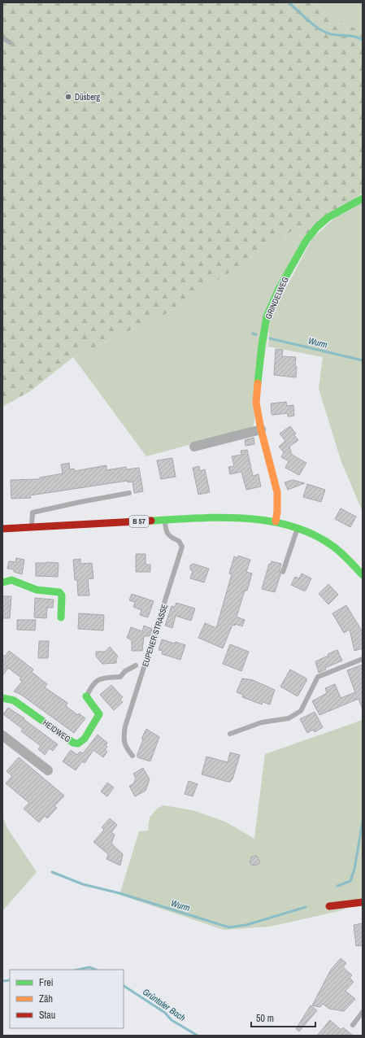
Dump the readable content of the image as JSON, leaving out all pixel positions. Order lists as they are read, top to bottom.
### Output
{
  "streets": {
    "street": ["GRINDELWEG", "B 57", "HEIDWEG"],
    "lane": ["EUPENER STRASSE"]
  },
  "crossings": [
    ["GRINDELWEG", "B 57"],
    ["B 57", "EUPENER STRASSE"]
  ],
  "water": ["Wurm", "Grüntaler Bach"],
  "places": ["Düsberg"],
  "legend": ["Frei", "Zäh", "Stau"],
  "scale_bar": "50 m"
}
